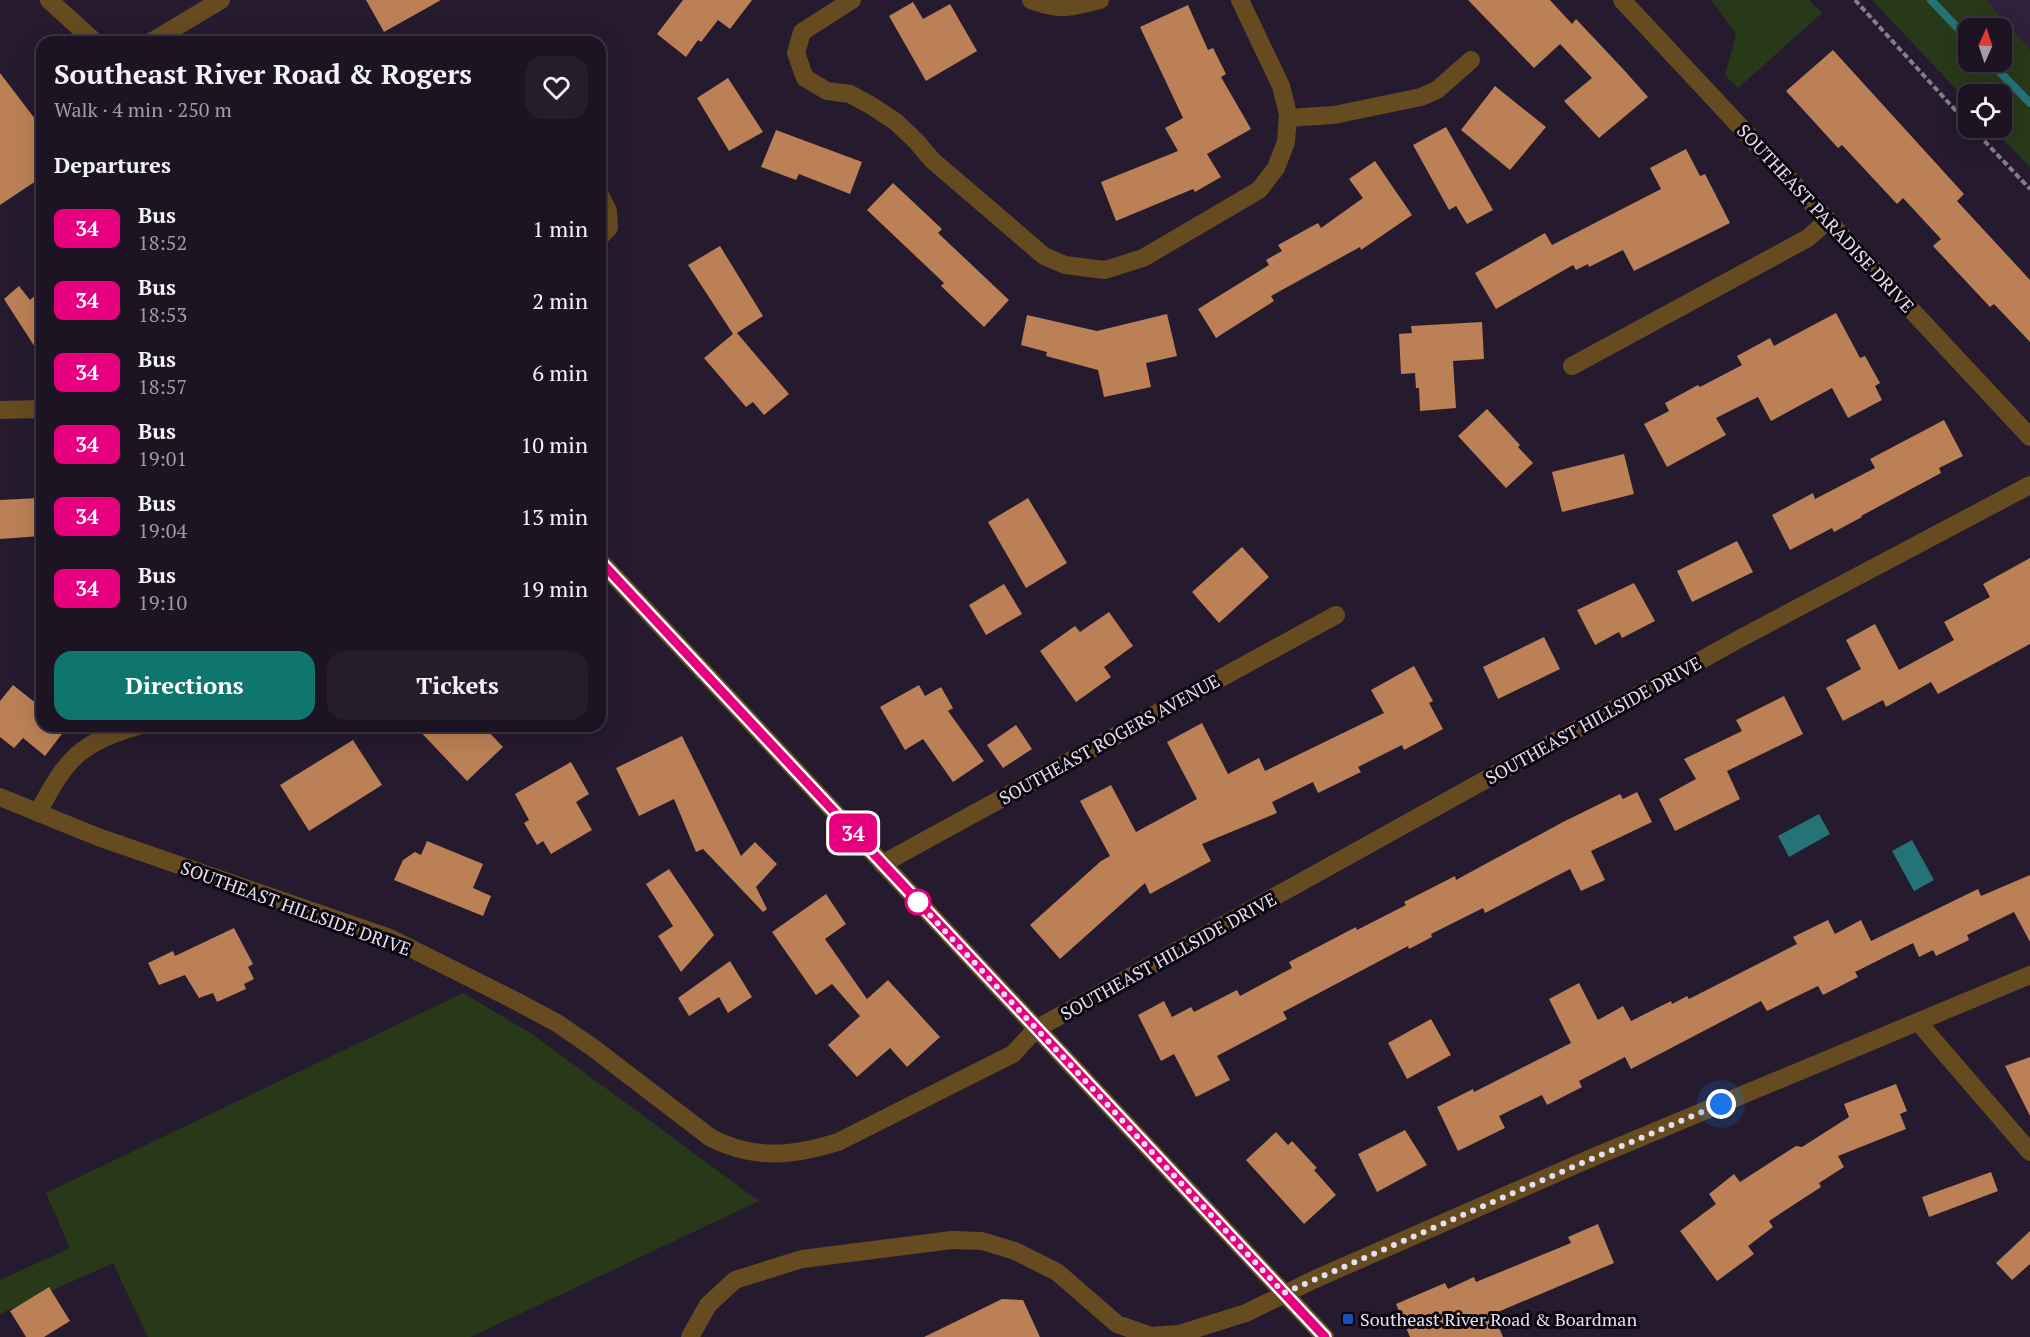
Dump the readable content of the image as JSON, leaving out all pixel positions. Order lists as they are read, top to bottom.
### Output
{
  "streets": {
    "street": ["SOUTHEAST PARADISE DRIVE", "SOUTHEAST HILLSIDE DRIVE", "SOUTHEAST ROGERS AVENUE"]
  },
  "places": {
    "transit": ["Southeast River Road & Boardman"]
  },
  "lines": ["bus line 34"],
  "north": "top",
  "page": {
    "on_map": "34",
    "heading": [
      ["Southeast River Road & Rogers", "Walk · 4 min · 250 m"],
      "Departures"
    ],
    "list": [
      {
        "mark": "34",
        "name": "Bus",
        "note": "18:52",
        "value": "1 min"
      },
      {
        "mark": "34",
        "name": "Bus",
        "note": "18:53",
        "value": "2 min"
      },
      {
        "mark": "34",
        "name": "Bus",
        "note": "18:57",
        "value": "6 min"
      },
      {
        "mark": "34",
        "name": "Bus",
        "note": "19:01",
        "value": "10 min"
      },
      {
        "mark": "34",
        "name": "Bus",
        "note": "19:04",
        "value": "13 min"
      },
      {
        "mark": "34",
        "name": "Bus",
        "note": "19:10",
        "value": "19 min"
      }
    ],
    "buttons": ["Directions", "Tickets"]
  }
}
